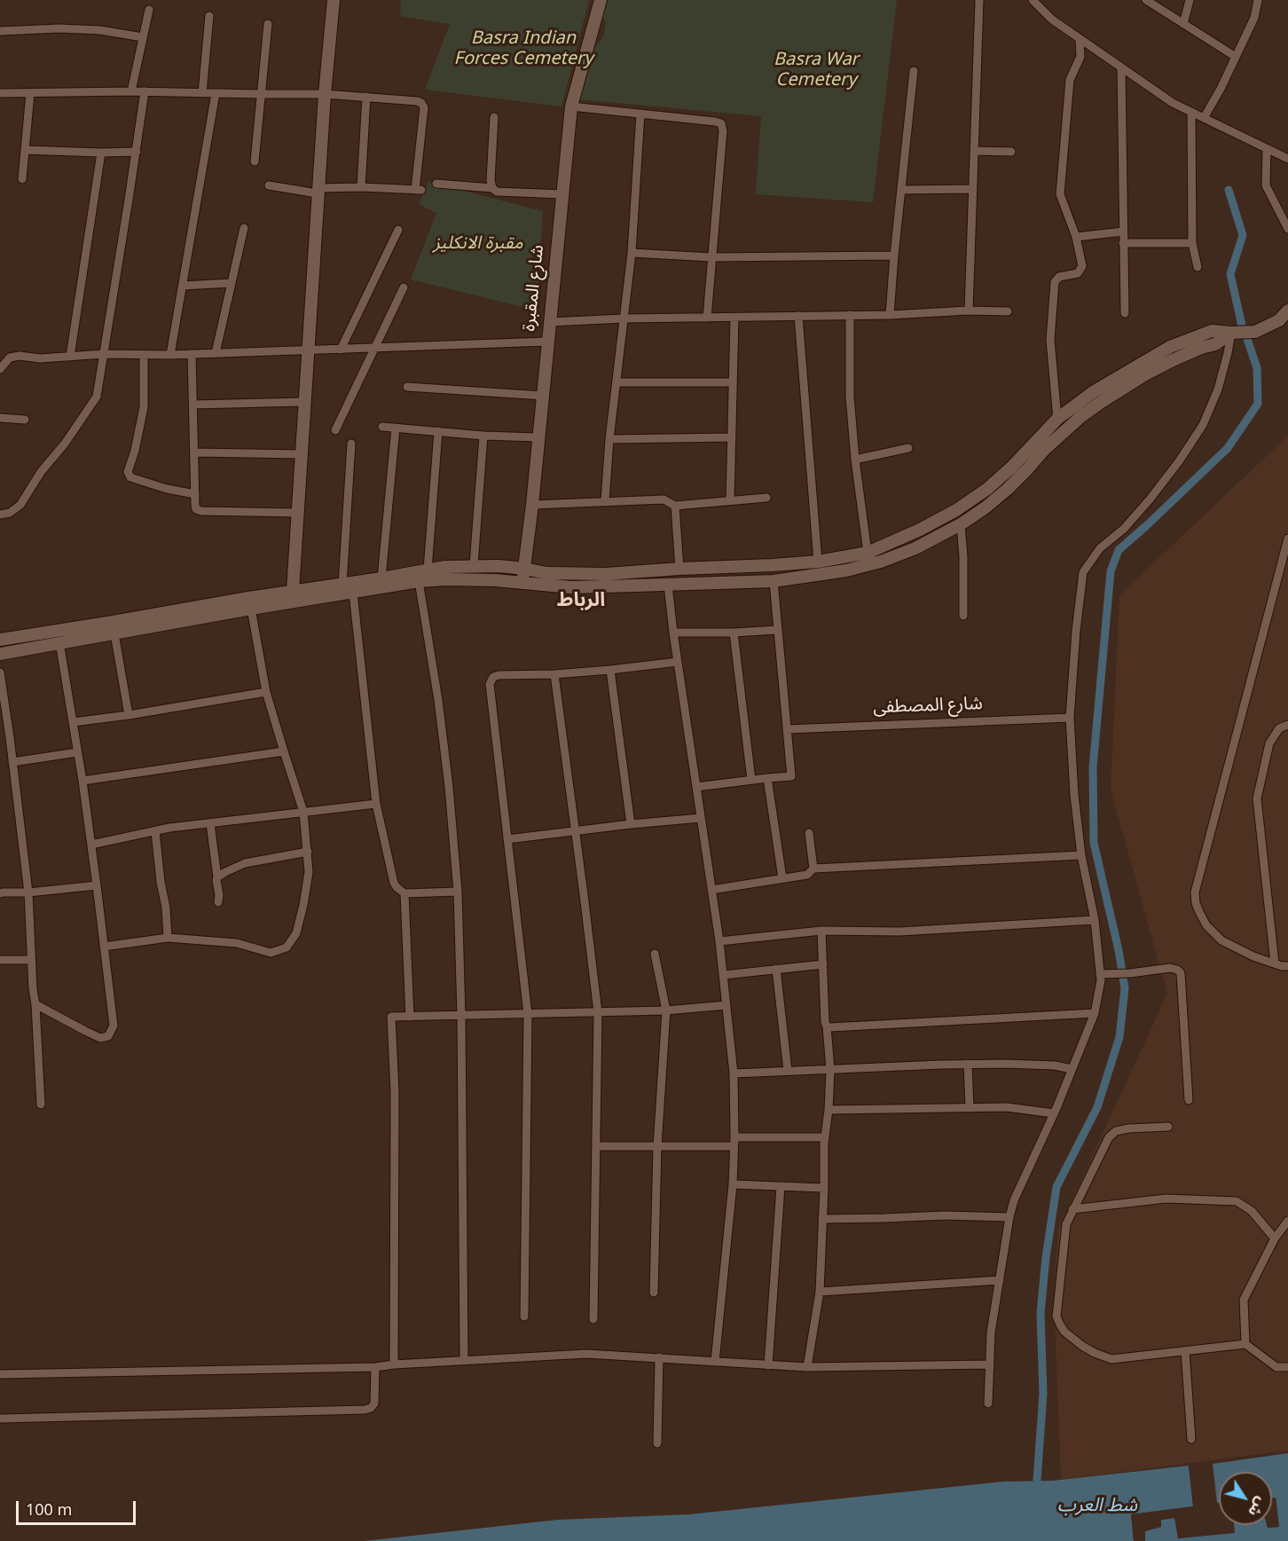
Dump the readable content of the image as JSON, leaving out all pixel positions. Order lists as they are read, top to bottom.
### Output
{
  "streets": {
    "street": ["شارع المقبرة", "شارع المصطفى"]
  },
  "districts": ["الرباط"],
  "water": ["شط العرب"],
  "parks": ["Basra Indian Forces Cemetery", "Basra War Cemetery", "مقبرة الانكليز"],
  "scale_bar": "100 m",
  "north": "bottom right"
}
